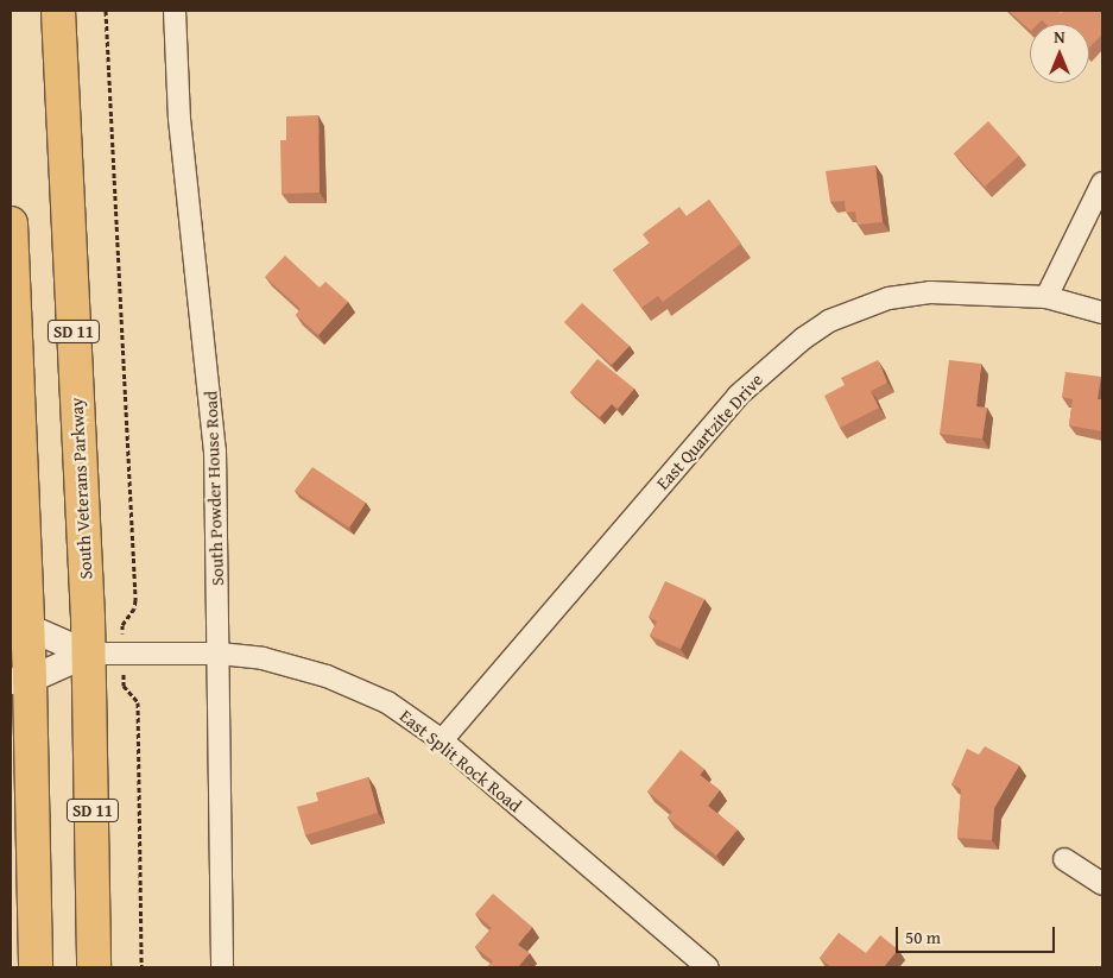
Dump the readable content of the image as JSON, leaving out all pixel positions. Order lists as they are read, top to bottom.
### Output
{
  "streets": {
    "highway": ["SD 11", "South Veterans Parkway"],
    "street": ["East Quartzite Drive", "South Powder House Road", "East Split Rock Road"]
  },
  "crossings": [
    ["East Quartzite Drive", "East Split Rock Road"],
    ["South Veterans Parkway", "East Split Rock Road"],
    ["South Powder House Road", "East Split Rock Road"]
  ],
  "scale_bar": "50 m",
  "north": "top"
}
